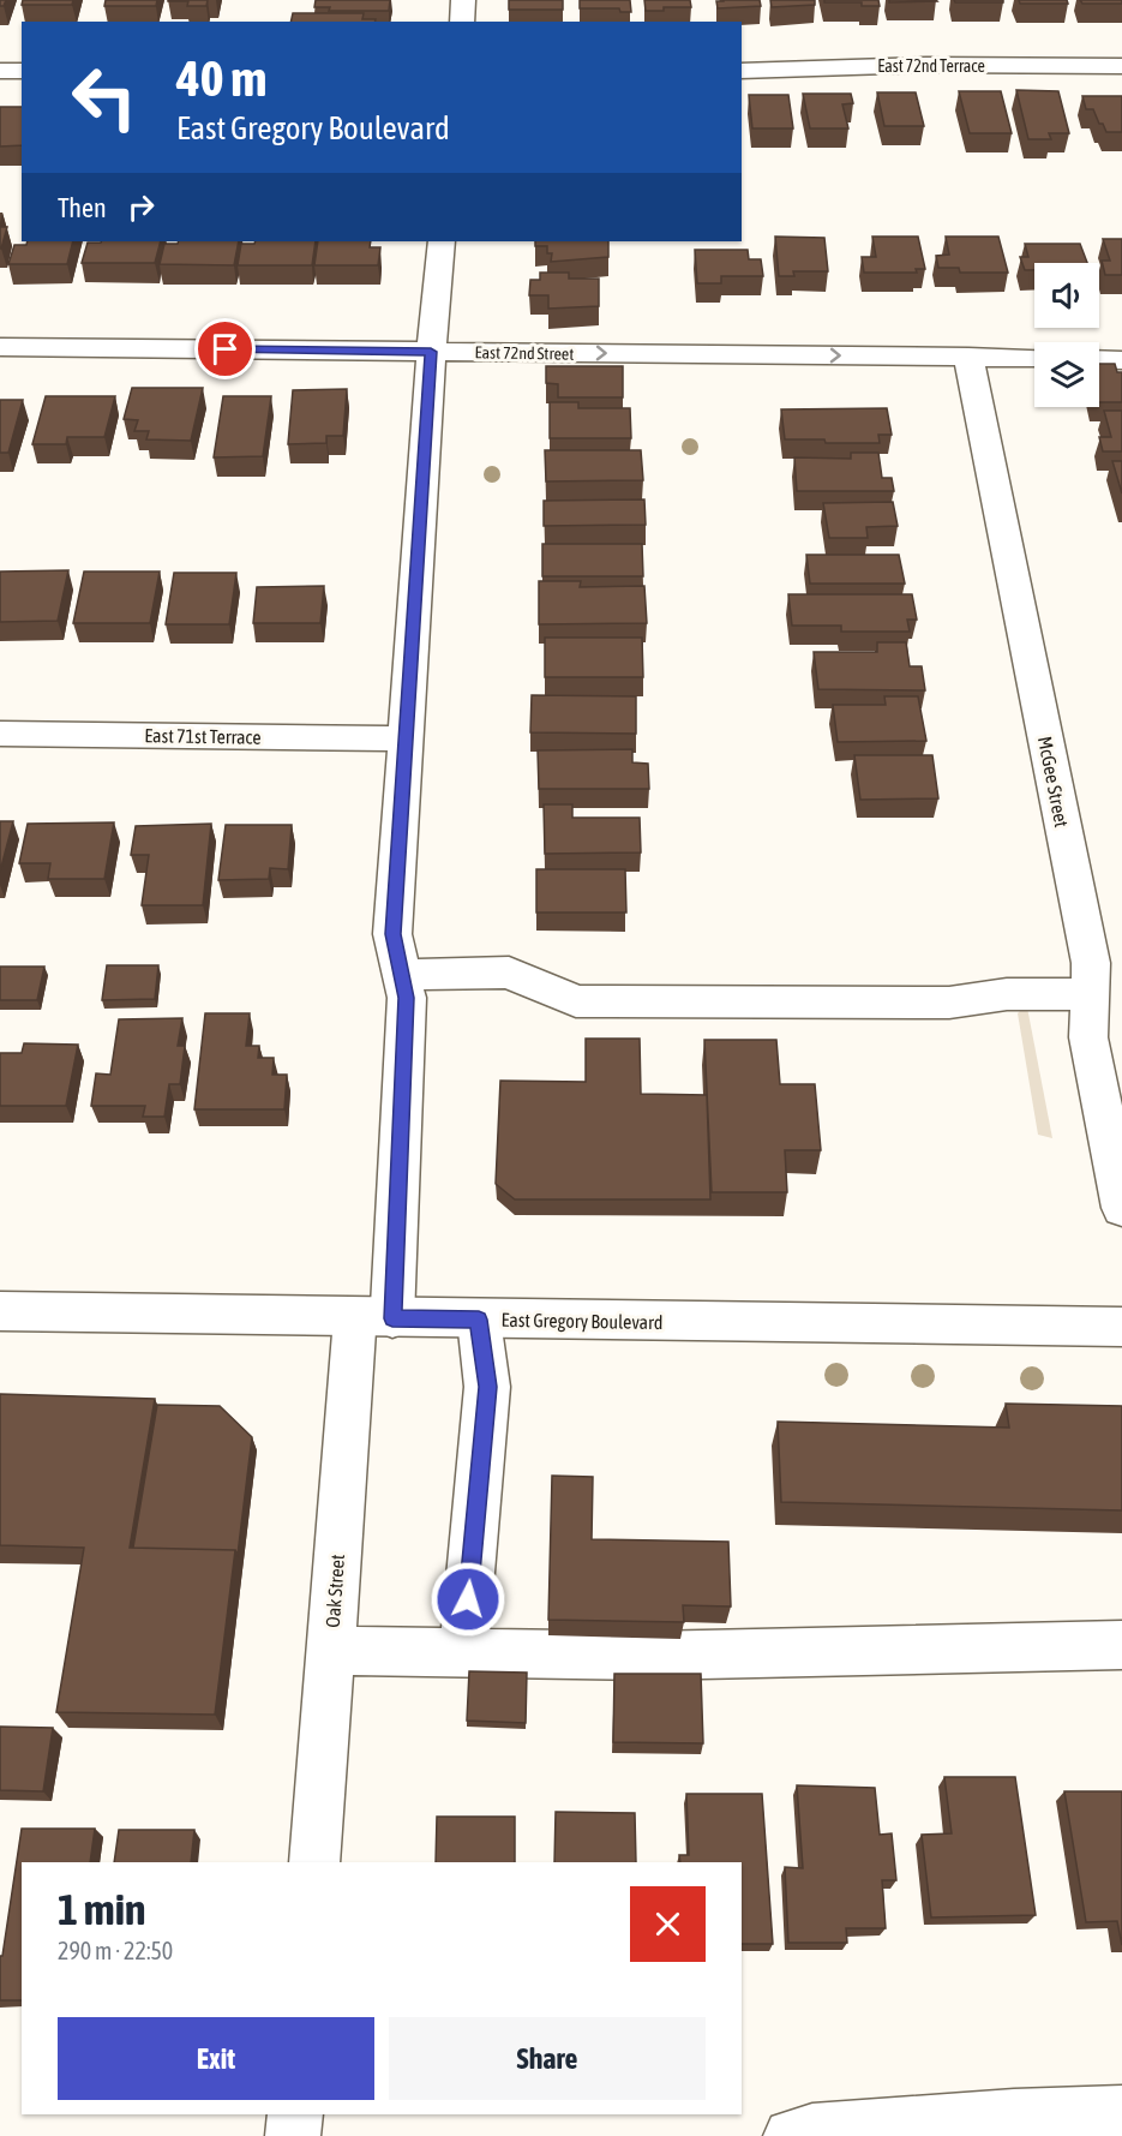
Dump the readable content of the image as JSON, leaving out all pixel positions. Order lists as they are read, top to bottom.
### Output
{
  "streets": {
    "street": [
      "East 72nd Terrace",
      "East 72nd Street",
      "East 71st Terrace",
      "McGee Street",
      "East Gregory Boulevard",
      "Oak Street"
    ]
  },
  "crossings": [
    ["East 72nd Street", "McGee Street"],
    ["East 72nd Street", "Oak Street"],
    ["East 71st Terrace", "Oak Street"],
    ["East Gregory Boulevard", "Oak Street"]
  ],
  "one_way": ["East 72nd Street"],
  "page": {
    "turn": ["40 m", "East Gregory Boulevard"],
    "then": "Then",
    "heading": ["1 min", "290 m · 22:50"],
    "buttons": ["Exit", "Share"]
  }
}
